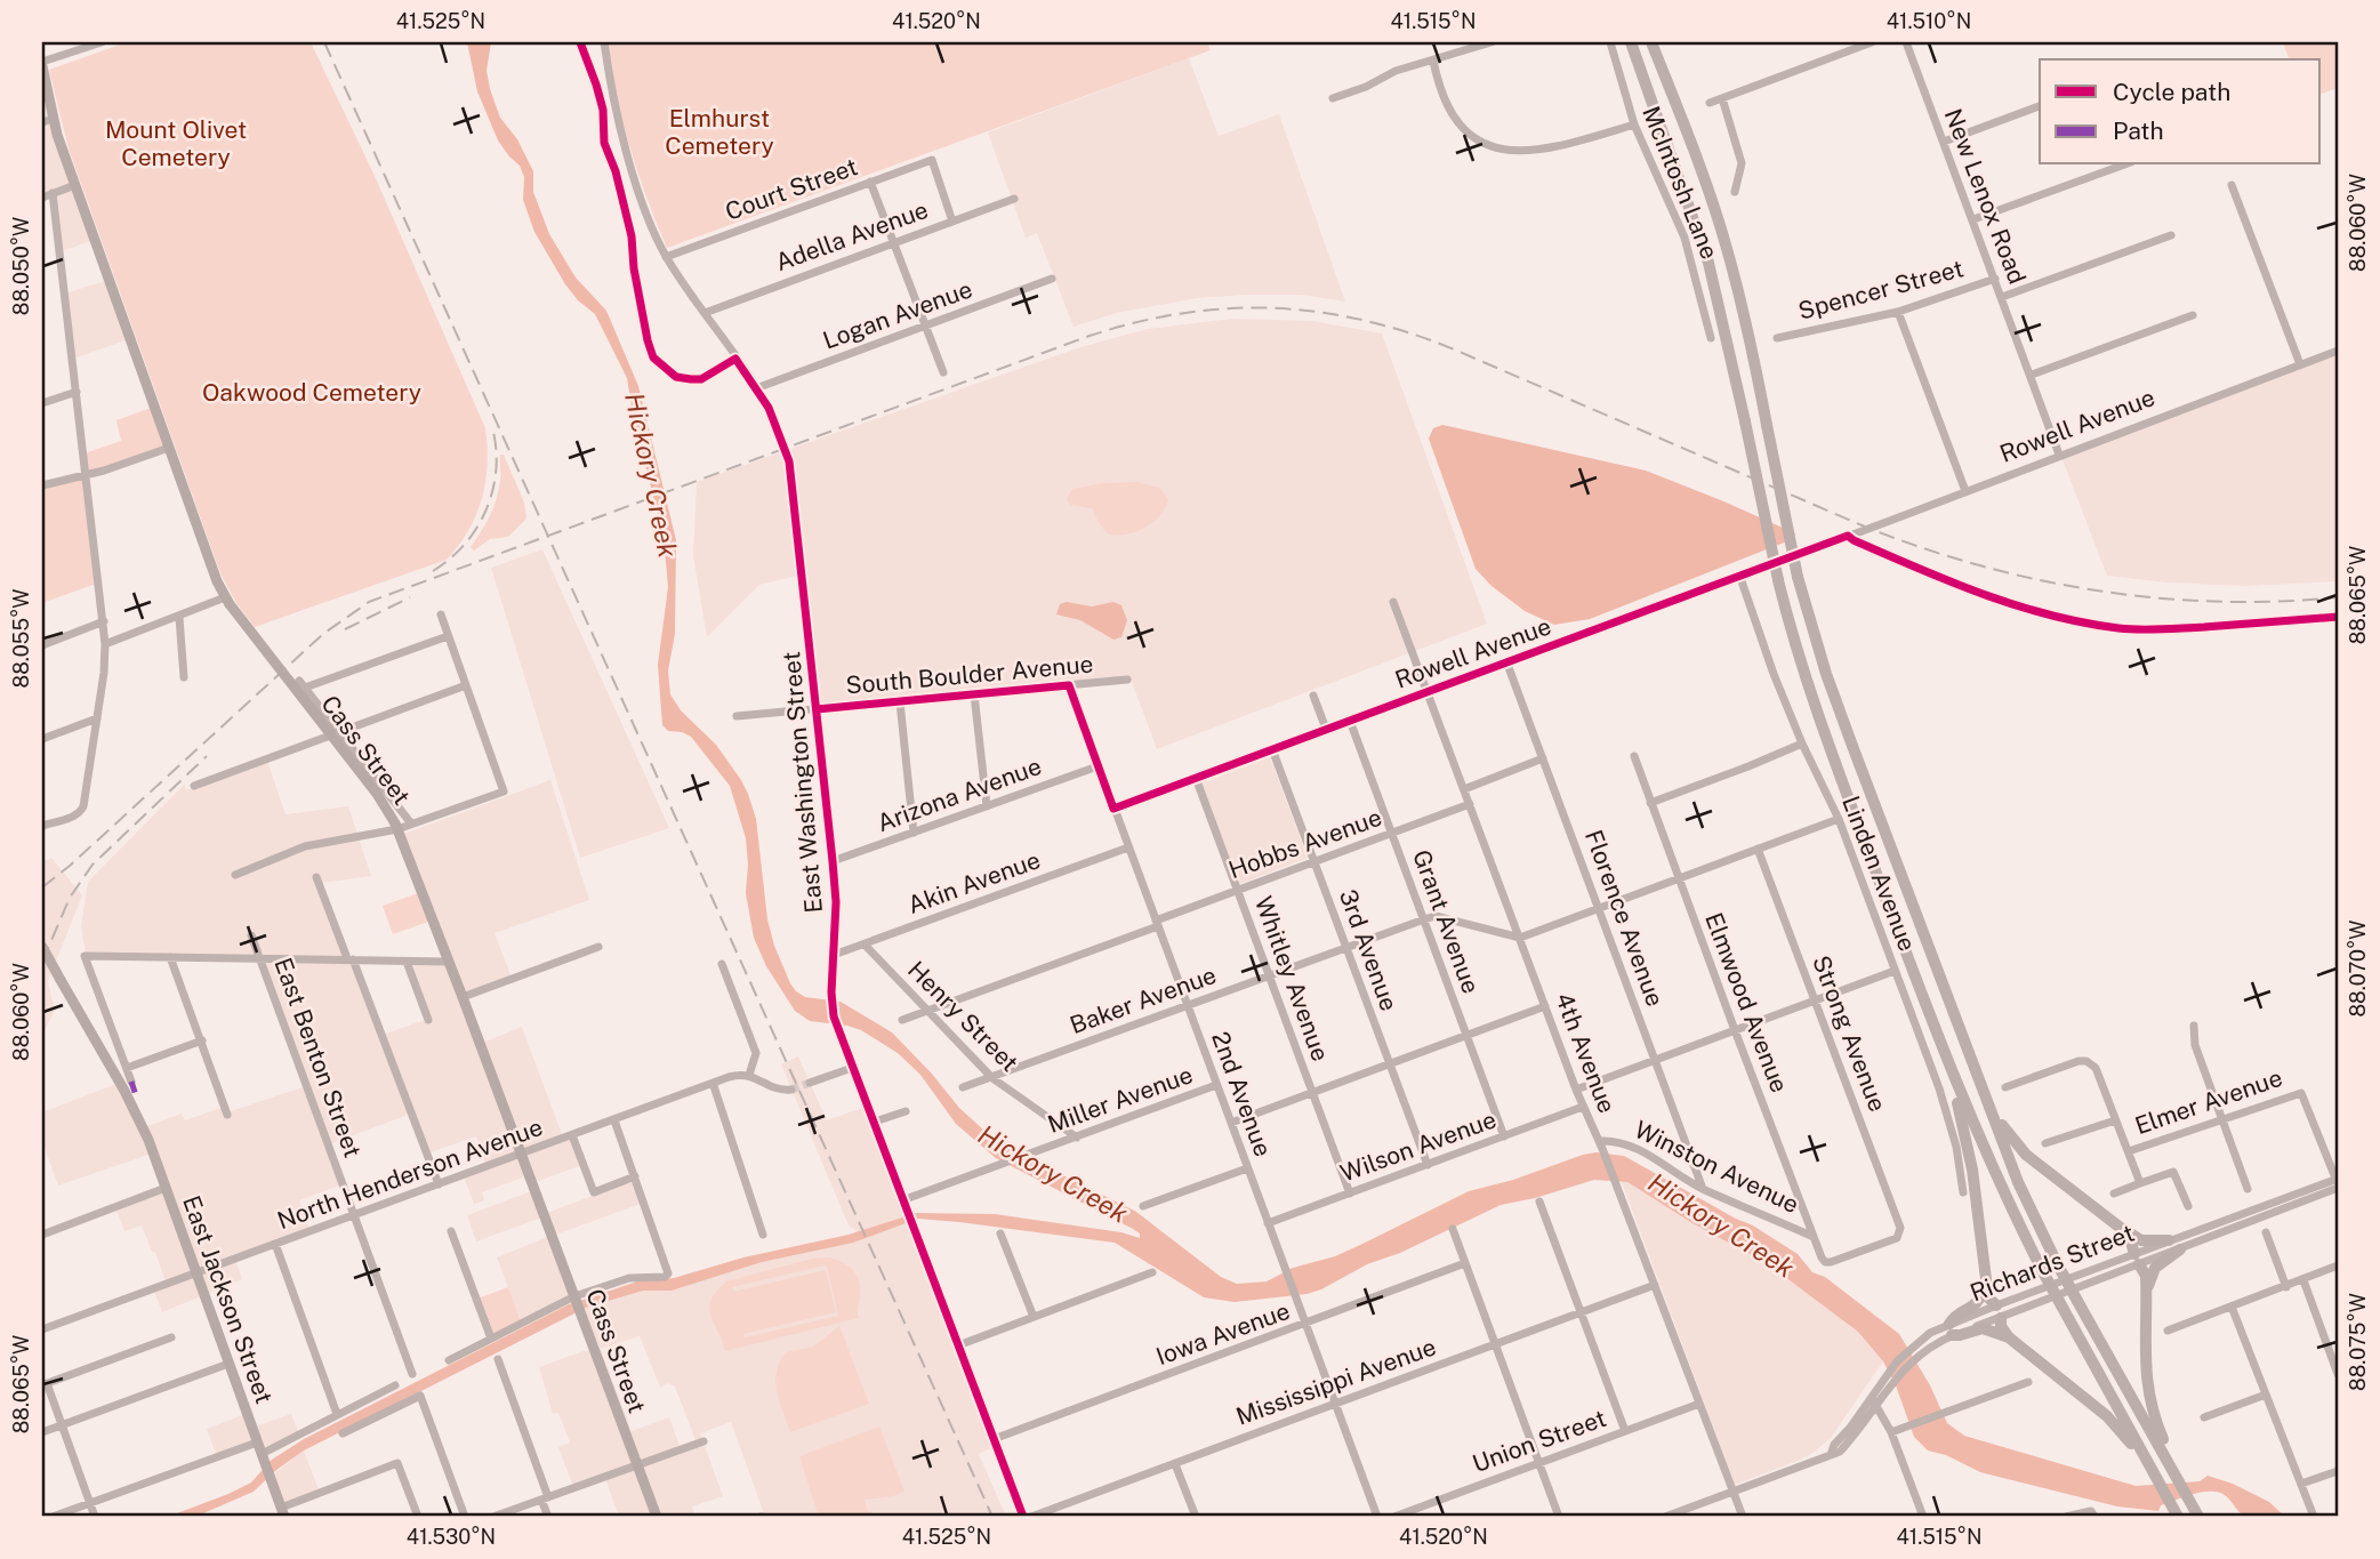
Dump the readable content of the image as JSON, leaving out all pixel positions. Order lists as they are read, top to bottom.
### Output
{
  "streets": {
    "main road": ["Cass Street", "East Jackson Street"],
    "street": [
      "McIntosh Lane",
      "Court Street",
      "New Lenox Road",
      "Adella Avenue",
      "Spencer Street",
      "Logan Avenue",
      "Rowell Avenue",
      "South Boulder Avenue",
      "East Washington Street",
      "Arizona Avenue",
      "Hobbs Avenue",
      "Linden Avenue",
      "Akin Avenue",
      "Florence Avenue",
      "Grant Avenue",
      "3rd Avenue",
      "Whitley Avenue",
      "Baker Avenue",
      "Elmwood Avenue",
      "Henry Street",
      "Strong Avenue",
      "4th Avenue",
      "East Benton Street",
      "2nd Avenue",
      "Miller Avenue",
      "Elmer Avenue",
      "Wilson Avenue",
      "Winston Avenue",
      "North Henderson Avenue",
      "Richards Street",
      "Iowa Avenue",
      "Mississippi Avenue",
      "Union Street"
    ]
  },
  "crossings": [
    ["Court Street", "Adella Avenue"],
    ["Court Street", "East Washington Street"],
    ["New Lenox Road", "Spencer Street"],
    ["New Lenox Road", "Rowell Avenue"],
    ["Adella Avenue", "East Washington Street"],
    ["Logan Avenue", "East Washington Street"],
    ["Rowell Avenue", "Linden Avenue"],
    ["Rowell Avenue", "Florence Avenue"],
    ["Rowell Avenue", "Grant Avenue"],
    ["Rowell Avenue", "3rd Avenue"],
    ["Rowell Avenue", "Whitley Avenue"],
    ["Rowell Avenue", "4th Avenue"],
    ["Rowell Avenue", "2nd Avenue"],
    ["South Boulder Avenue", "East Washington Street"],
    ["South Boulder Avenue", "2nd Avenue"],
    ["Cass Street", "North Henderson Avenue"],
    ["East Washington Street", "Arizona Avenue"],
    ["East Washington Street", "Akin Avenue"],
    ["East Washington Street", "Miller Avenue"],
    ["East Washington Street", "Iowa Avenue"],
    ["Arizona Avenue", "2nd Avenue"],
    ["Hobbs Avenue", "Grant Avenue"],
    ["Hobbs Avenue", "3rd Avenue"],
    ["Hobbs Avenue", "Whitley Avenue"],
    ["Hobbs Avenue", "Henry Street"],
    ["Hobbs Avenue", "4th Avenue"],
    ["Hobbs Avenue", "2nd Avenue"],
    ["Akin Avenue", "Henry Street"],
    ["Akin Avenue", "2nd Avenue"],
    ["Florence Avenue", "Winston Avenue"],
    ["Grant Avenue", "Baker Avenue"],
    ["Grant Avenue", "Wilson Avenue"],
    ["3rd Avenue", "Baker Avenue"],
    ["3rd Avenue", "Wilson Avenue"],
    ["Whitley Avenue", "Baker Avenue"],
    ["Whitley Avenue", "Wilson Avenue"],
    ["Baker Avenue", "Henry Street"],
    ["Baker Avenue", "4th Avenue"],
    ["Baker Avenue", "2nd Avenue"],
    ["Elmwood Avenue", "Strong Avenue"],
    ["Elmwood Avenue", "Winston Avenue"],
    ["Henry Street", "Miller Avenue"],
    ["4th Avenue", "Wilson Avenue"],
    ["4th Avenue", "Winston Avenue"],
    ["4th Avenue", "Richards Street"],
    ["4th Avenue", "Mississippi Avenue"],
    ["4th Avenue", "Union Street"],
    ["East Benton Street", "North Henderson Avenue"],
    ["2nd Avenue", "Miller Avenue"],
    ["2nd Avenue", "Wilson Avenue"],
    ["2nd Avenue", "Iowa Avenue"],
    ["2nd Avenue", "Mississippi Avenue"],
    ["Elmer Avenue", "Richards Street"],
    ["North Henderson Avenue", "East Jackson Street"]
  ],
  "water": ["Hickory Creek"],
  "parks": ["Elmhurst Cemetery", "Mount Olivet Cemetery", "Oakwood Cemetery"],
  "legend": ["Cycle path", "Path"],
  "coordinates": [
    "41.525°N",
    "41.520°N",
    "41.515°N",
    "41.510°N",
    "88.060°W",
    "88.050°W",
    "88.065°W",
    "88.055°W",
    "88.070°W",
    "88.075°W",
    "41.530°N"
  ]
}
